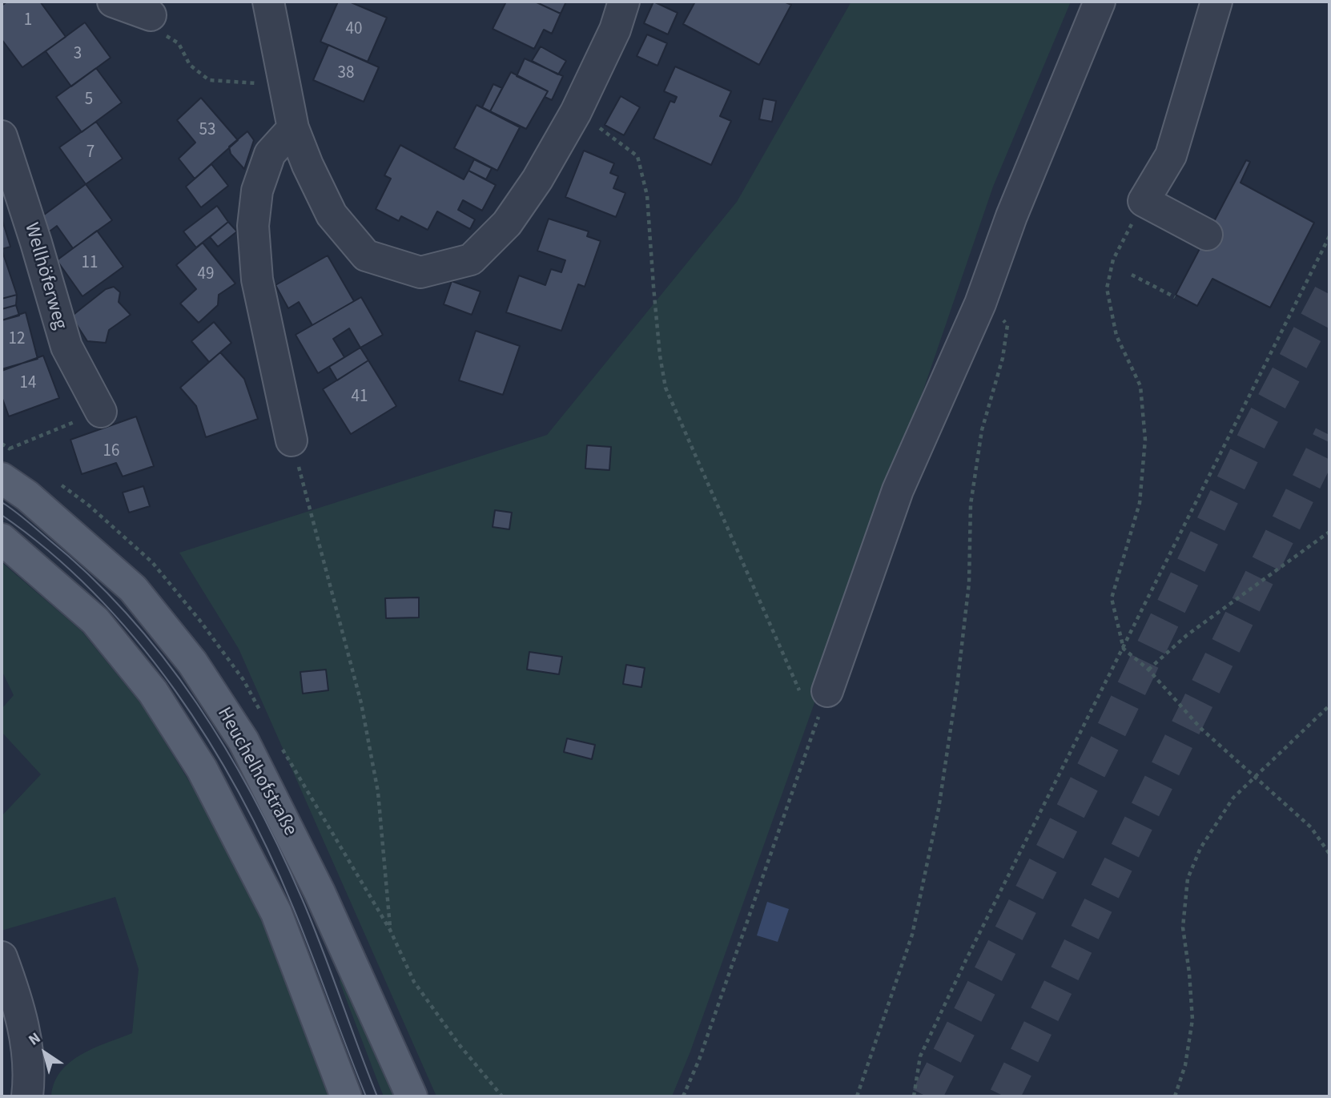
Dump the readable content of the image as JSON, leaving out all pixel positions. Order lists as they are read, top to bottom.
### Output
{
  "streets": {
    "main road": ["Heuchelhofstraße"],
    "street": ["Wellhöferweg"]
  },
  "house_numbers": [
    "1",
    "40",
    "3",
    "38",
    "5",
    "53",
    "7",
    "11",
    "49",
    "12",
    "14",
    "41",
    "16"
  ],
  "north": "top left"
}
